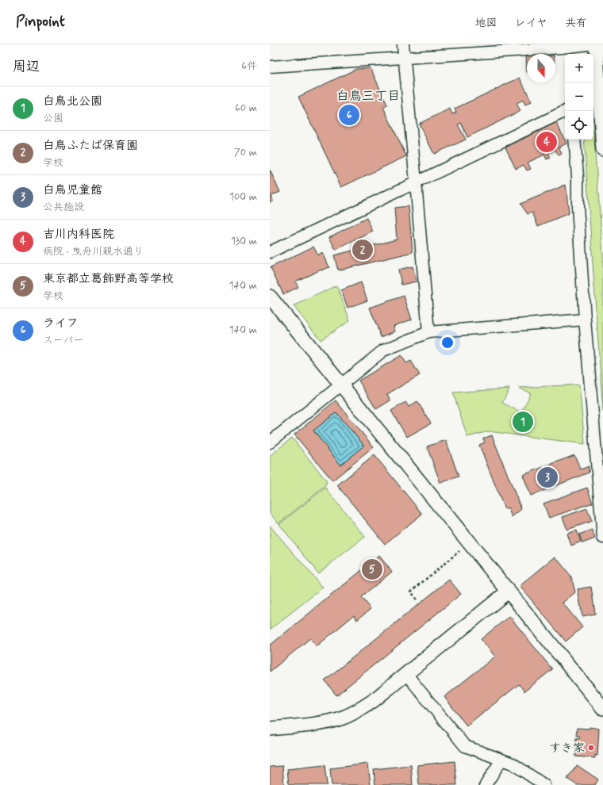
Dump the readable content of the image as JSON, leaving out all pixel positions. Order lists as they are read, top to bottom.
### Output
{
  "districts": ["白鳥三丁目"],
  "places": ["すき家"],
  "north": "bottom",
  "page": {
    "header": "Pinpoint",
    "nav": ["地図", "レイヤ", "共有"],
    "heading": ["周辺", "6件"],
    "map_buttons": ["+", "−"],
    "list": [
      {
        "mark": "1",
        "name": "白鳥北公園",
        "note": "公園",
        "value": "60 m"
      },
      {
        "mark": "2",
        "name": "白鳥ふたば保育園",
        "note": "学校",
        "value": "70 m"
      },
      {
        "mark": "3",
        "name": "白鳥児童館",
        "note": "公共施設",
        "value": "100 m"
      },
      {
        "mark": "4",
        "name": "吉川内科医院",
        "note": "病院 · 曳舟川親水通り",
        "value": "130 m"
      },
      {
        "mark": "5",
        "name": "東京都立葛飾野高等学校",
        "note": "学校",
        "value": "140 m"
      },
      {
        "mark": "6",
        "name": "ライフ",
        "note": "スーパー",
        "value": "140 m"
      }
    ],
    "pins": [
      "6",
      "4",
      "2",
      "1",
      "3",
      "5"
    ]
  }
}
